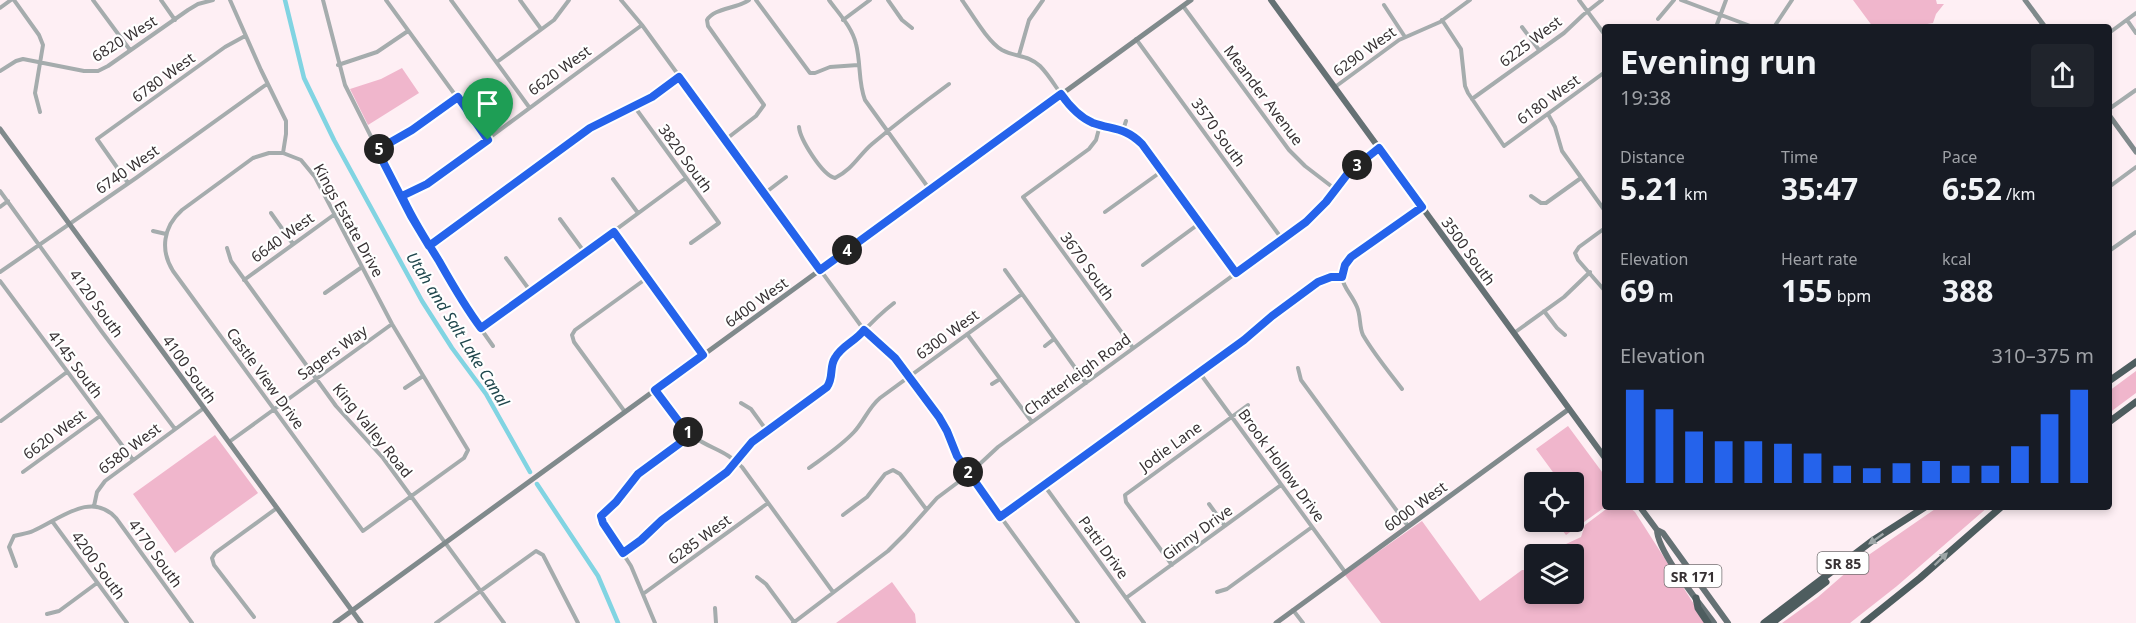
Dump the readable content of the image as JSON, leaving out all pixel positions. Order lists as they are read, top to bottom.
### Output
{
  "streets": {
    "highway": ["SR 85"],
    "main road": ["3500 South", "SR 171"],
    "street": [
      "6820 West",
      "6225 West",
      "6290 West",
      "6620 West",
      "6780 West",
      "Meander Avenue",
      "6180 West",
      "3570 South",
      "3820 South",
      "6740 West",
      "Kings Estate Drive",
      "6640 West",
      "3670 South",
      "6400 West",
      "4120 South",
      "6300 West",
      "Sagers Way",
      "4145 South",
      "4100 South",
      "Chatterleigh Road",
      "Castle View Drive",
      "King Valley Road",
      "Jodie Lane",
      "6580 West",
      "Brook Hollow Drive",
      "6000 West",
      "Ginny Drive",
      "6285 West",
      "Patti Drive",
      "4170 South",
      "4200 South"
    ]
  },
  "crossings": [
    ["6225 West", "6180 West"],
    ["6290 West", "3500 South"],
    ["6620 West", "4145 South"],
    ["6780 West", "6740 West"],
    ["Meander Avenue", "6400 West"],
    ["Meander Avenue", "Chatterleigh Road"],
    ["3570 South", "6400 West"],
    ["3570 South", "Chatterleigh Road"],
    ["6740 West", "4120 South"],
    ["6740 West", "4100 South"],
    ["Kings Estate Drive", "6640 West"],
    ["Kings Estate Drive", "Sagers Way"],
    ["Kings Estate Drive", "Castle View Drive"],
    ["Kings Estate Drive", "King Valley Road"],
    ["6640 West", "King Valley Road"],
    ["3500 South", "Chatterleigh Road"],
    ["3500 South", "6000 West"],
    ["3670 South", "Chatterleigh Road"],
    ["6400 West", "4100 South"],
    ["6400 West", "King Valley Road"],
    ["4120 South", "6580 West"],
    ["Sagers Way", "4100 South"],
    ["Sagers Way", "Castle View Drive"],
    ["Sagers Way", "King Valley Road"],
    ["4145 South", "6580 West"],
    ["4100 South", "6580 West"],
    ["Castle View Drive", "King Valley Road"],
    ["Jodie Lane", "Brook Hollow Drive"],
    ["Jodie Lane", "Ginny Drive"],
    ["6580 West", "4170 South"],
    ["Brook Hollow Drive", "6000 West"],
    ["Brook Hollow Drive", "Ginny Drive"],
    ["Ginny Drive", "Patti Drive"]
  ],
  "water": ["Utah and Salt Lake Canal"],
  "page": {
    "heading": ["Evening run", "19:38"],
    "stats": [
      ["Distance", "5.21 km"],
      ["Time", "35:47"],
      ["Pace", "6:52 /km"],
      ["Elevation", "69 m"],
      ["Heart rate", "155 bpm"],
      ["kcal", "388"]
    ],
    "pins": [
      "5",
      "3",
      "4",
      "1",
      "2"
    ],
    "chart": ["Elevation", "310–375 m"]
  }
}
